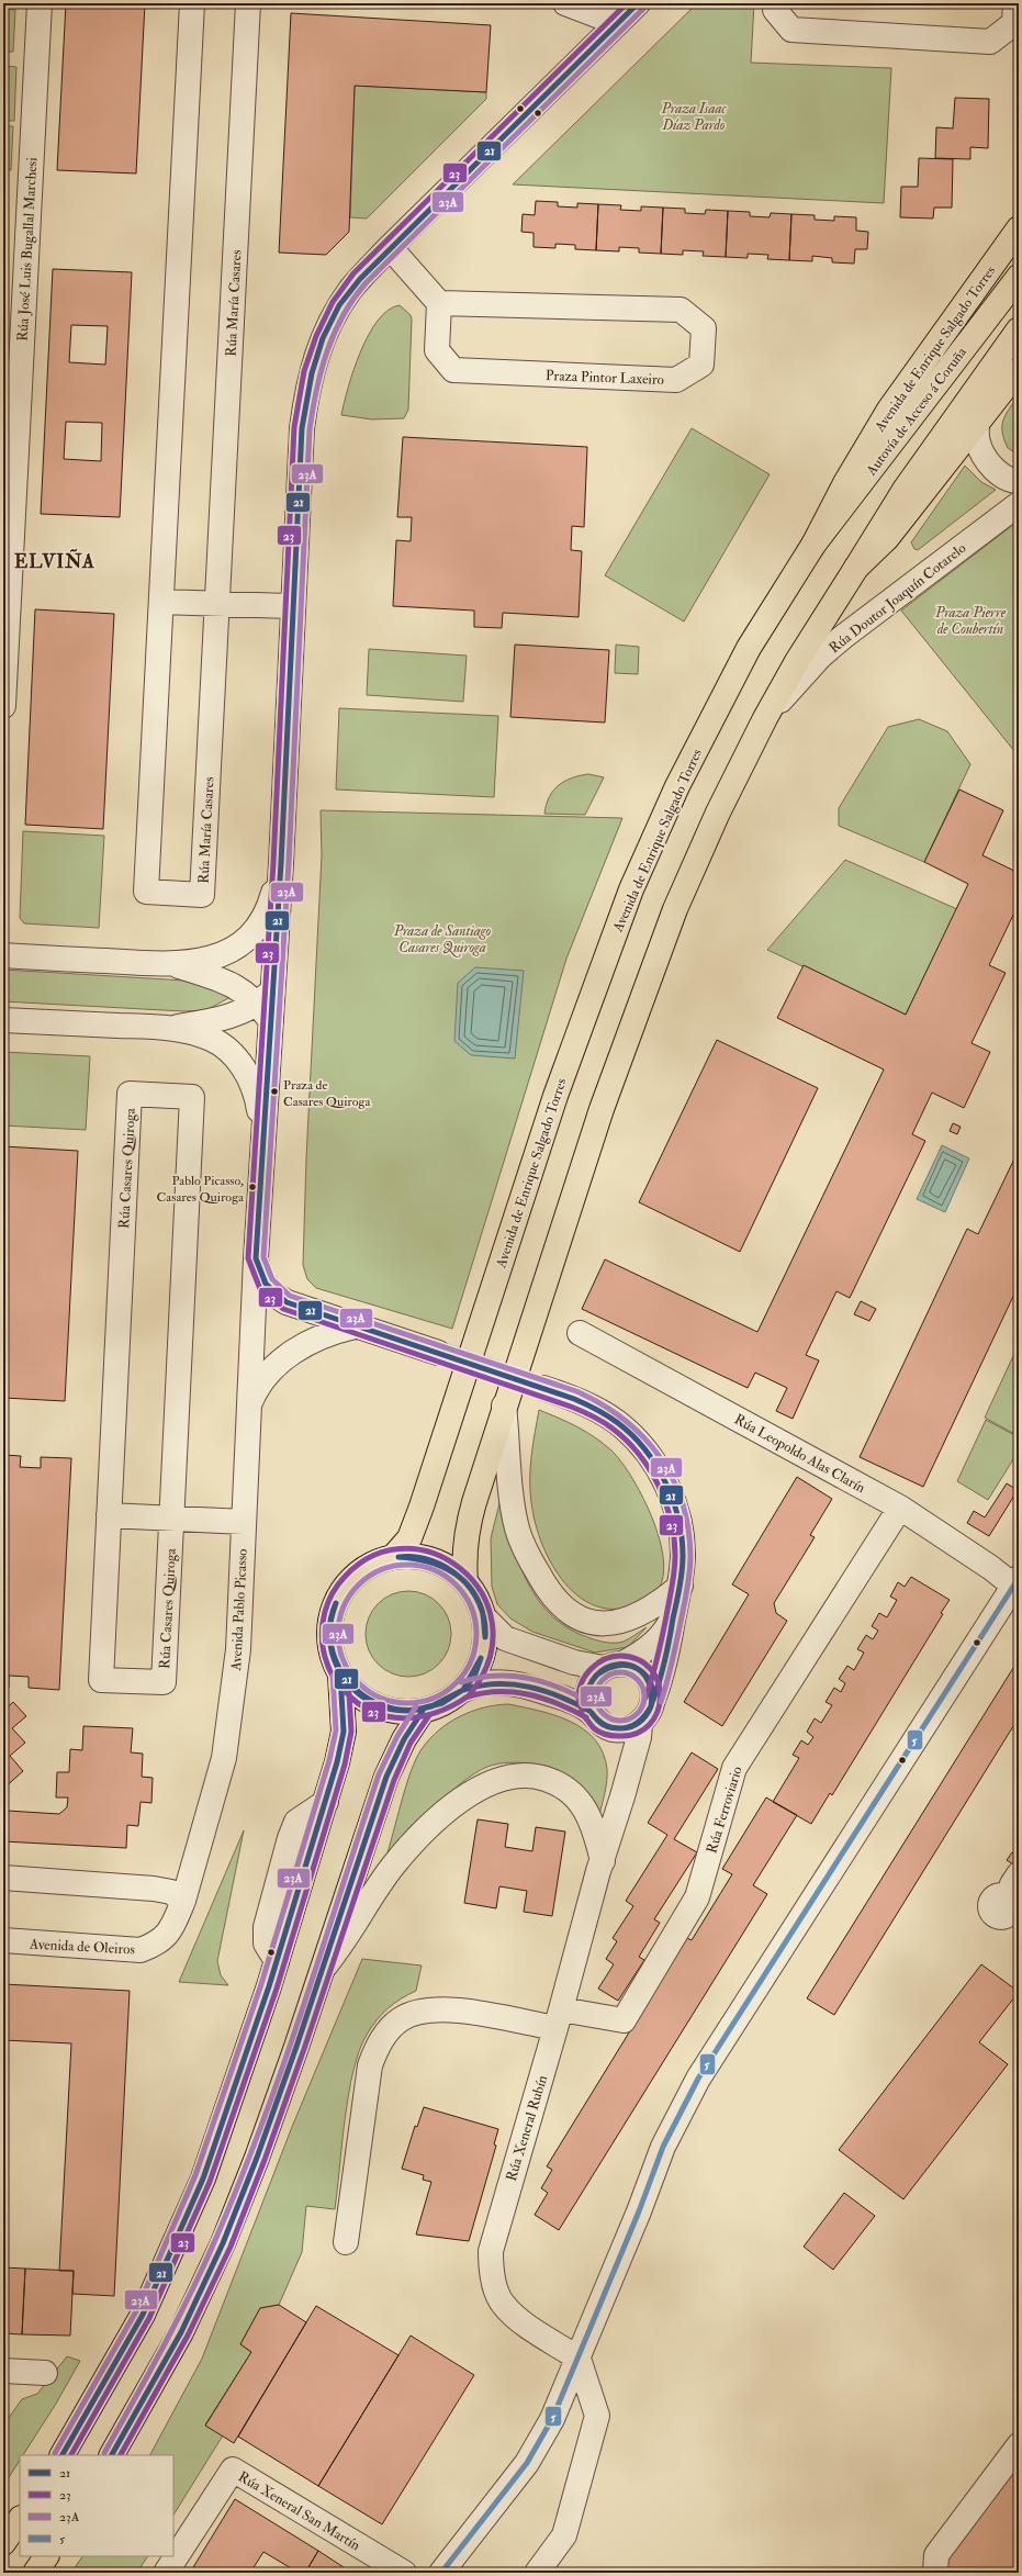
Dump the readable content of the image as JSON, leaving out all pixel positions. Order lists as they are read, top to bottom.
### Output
{
  "streets": {
    "main road": ["Avenida de Enrique Salgado Torres", "Autovía de Acceso á Coruña"],
    "street": [
      "Rúa José Luis Bugallal Marchesi",
      "Rúa María Casares",
      "Praza Pintor Laxeiro",
      "Rúa Doutor Joaquín Cotarelo",
      "Rúa Casares Quiroga",
      "Rúa Leopoldo Alas Clarín",
      "Avenida Pablo Picasso",
      "Rúa Ferroviario",
      "Avenida de Oleiros",
      "Rúa Xeneral Rubín",
      "Rúa Xeneral San Martín"
    ]
  },
  "crossings": [
    ["Avenida de Enrique Salgado Torres", "Autovía de Acceso á Coruña"],
    ["Rúa Leopoldo Alas Clarín", "Rúa Ferroviario"],
    ["Avenida Pablo Picasso", "Avenida de Oleiros"],
    ["Rúa Ferroviario", "Rúa Xeneral Rubín"]
  ],
  "districts": ["ELVIÑA"],
  "parks": ["Praza Isaac Díaz Pardo", "Praza Pierre de Coubertín", "Praza de Santiago Casares Quiroga"],
  "places": ["Praza de Casares Quiroga", "Pablo Picasso, Casares Quiroga"],
  "lines": [
    "transit line 21",
    "transit line 23",
    "transit line 23A",
    "transit line 5"
  ],
  "legend": [
    "21",
    "23",
    "23A",
    "5"
  ]
}
